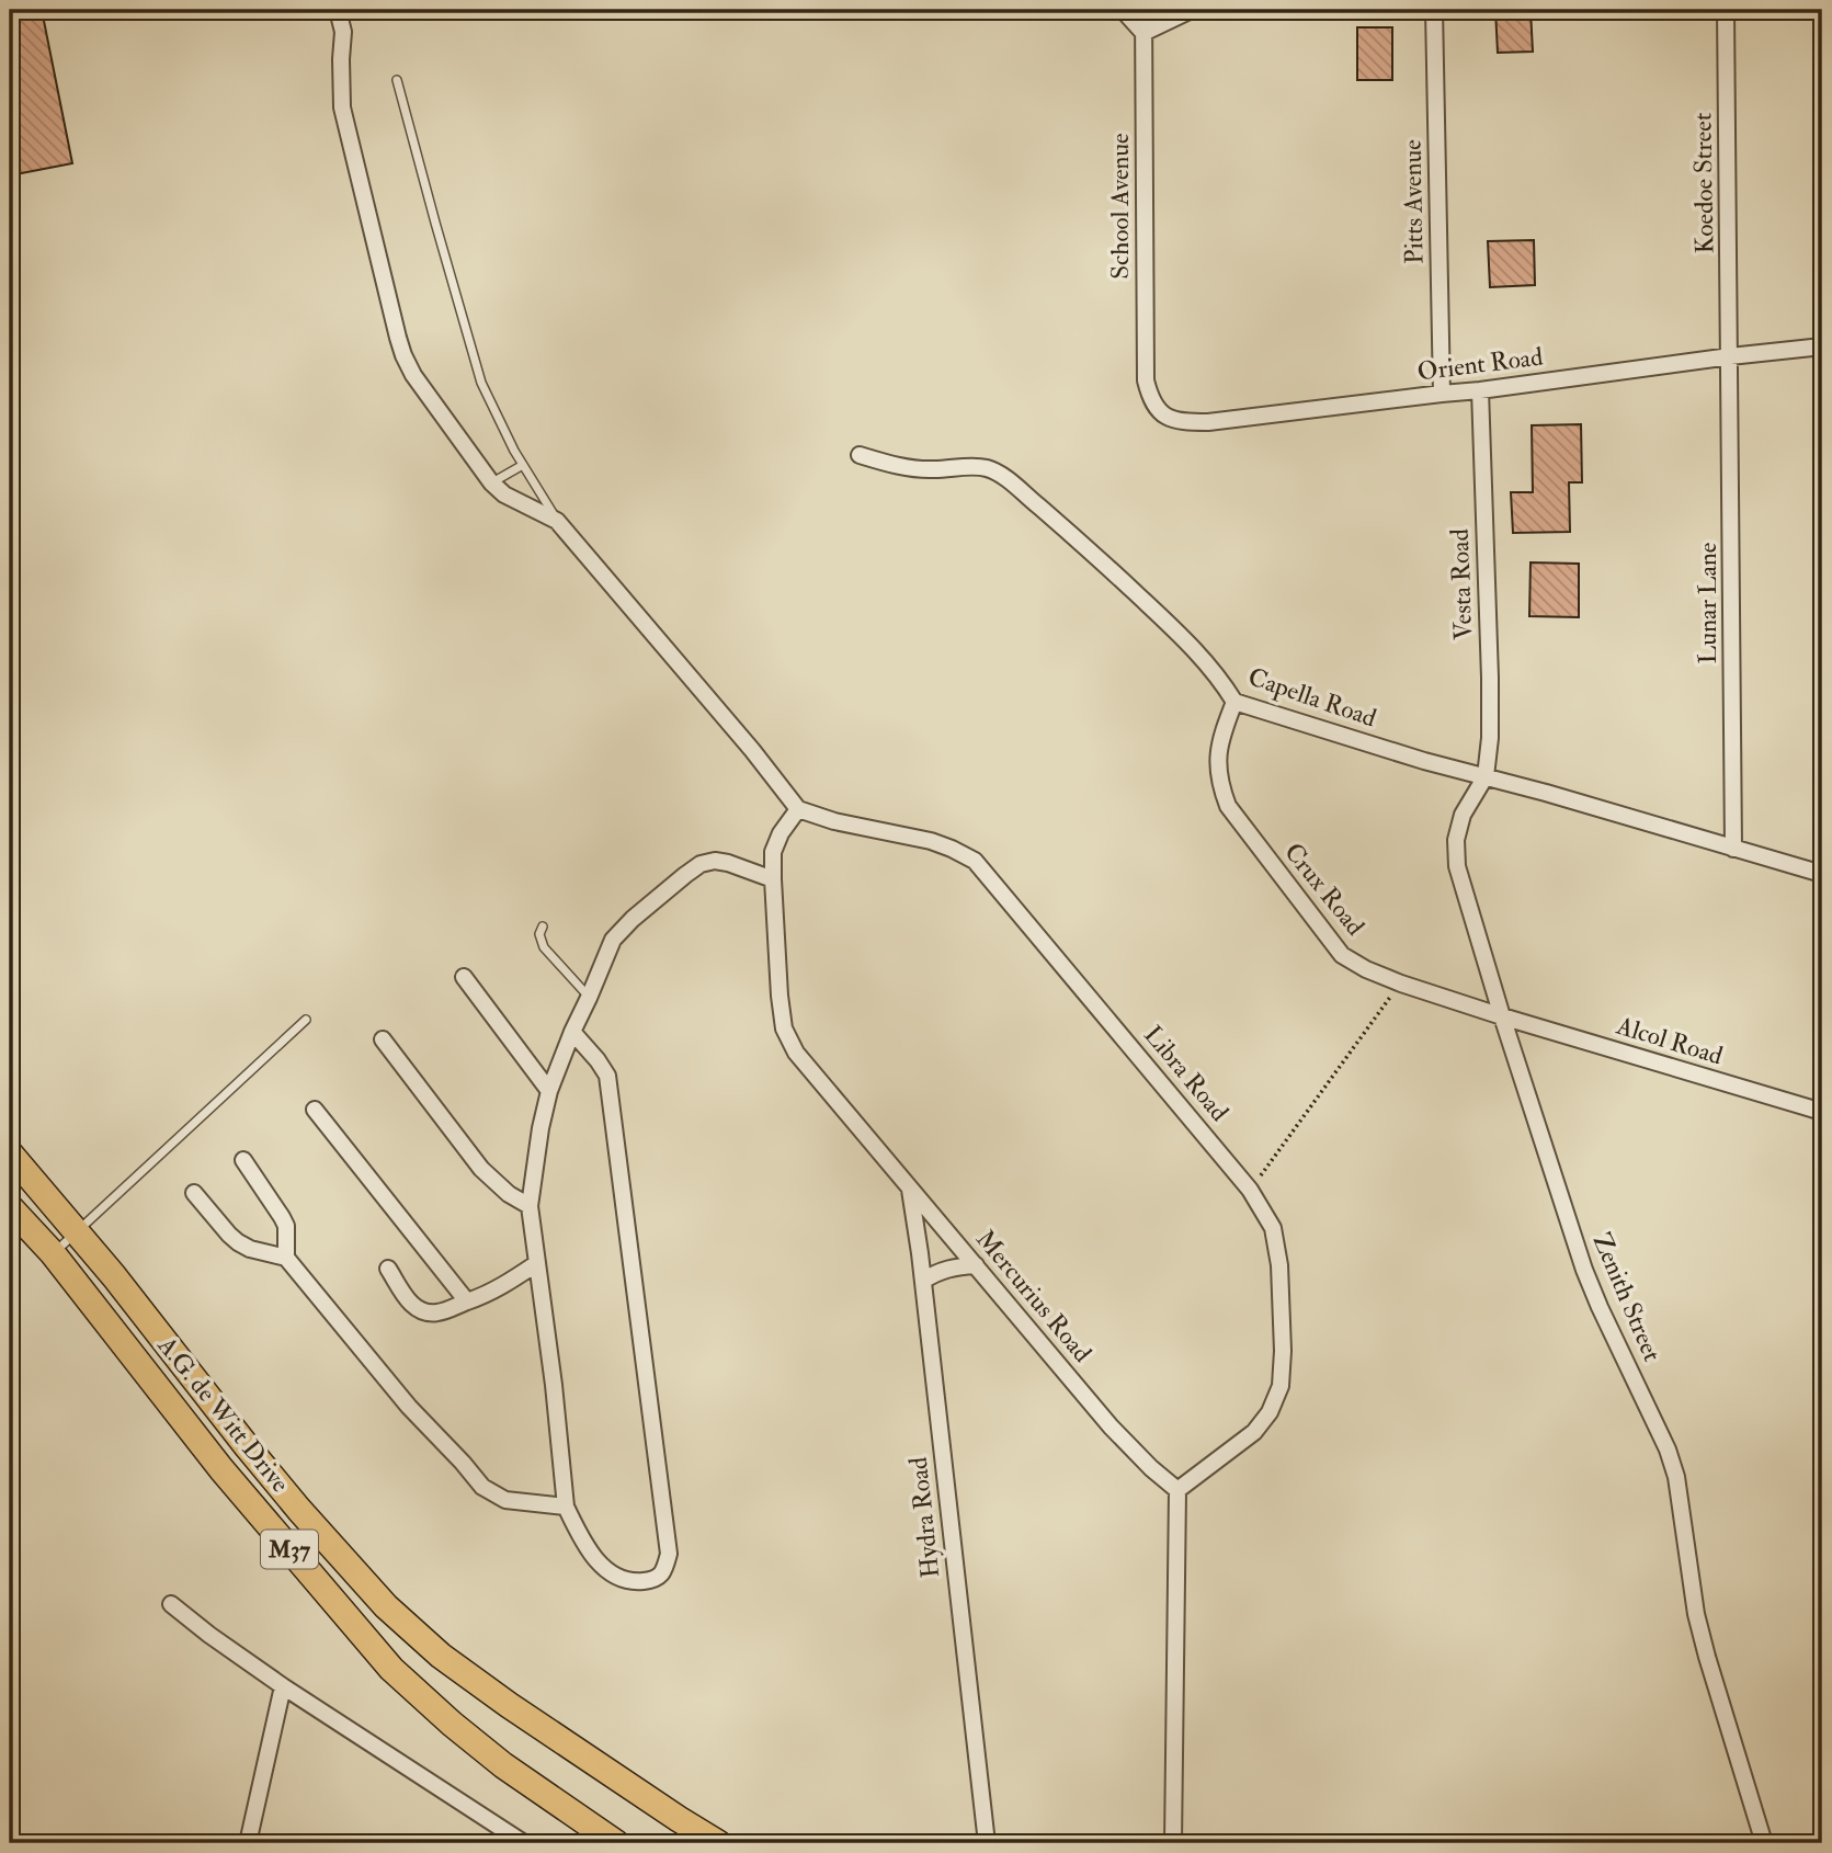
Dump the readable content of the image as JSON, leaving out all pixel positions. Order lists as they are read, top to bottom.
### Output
{
  "streets": {
    "main road": ["A.G. de Witt Drive", "M37"],
    "street": [
      "Koedoe Street",
      "Pitts Avenue",
      "School Avenue",
      "Orient Road",
      "Vesta Road",
      "Lunar Lane",
      "Capella Road",
      "Crux Road",
      "Alcol Road",
      "Libra Road",
      "Mercurius Road",
      "Zenith Street",
      "Hydra Road"
    ]
  },
  "crossings": [
    ["Koedoe Street", "Orient Road"],
    ["Koedoe Street", "Lunar Lane"],
    ["Pitts Avenue", "Orient Road"],
    ["School Avenue", "Orient Road"],
    ["Orient Road", "Vesta Road"],
    ["Orient Road", "Lunar Lane"],
    ["Vesta Road", "Capella Road"],
    ["Vesta Road", "Zenith Street"],
    ["Lunar Lane", "Capella Road"],
    ["Capella Road", "Crux Road"],
    ["Capella Road", "Zenith Street"],
    ["Crux Road", "Alcol Road"],
    ["Crux Road", "Zenith Street"],
    ["Alcol Road", "Zenith Street"],
    ["Libra Road", "Mercurius Road"],
    ["Mercurius Road", "Hydra Road"]
  ]
}
